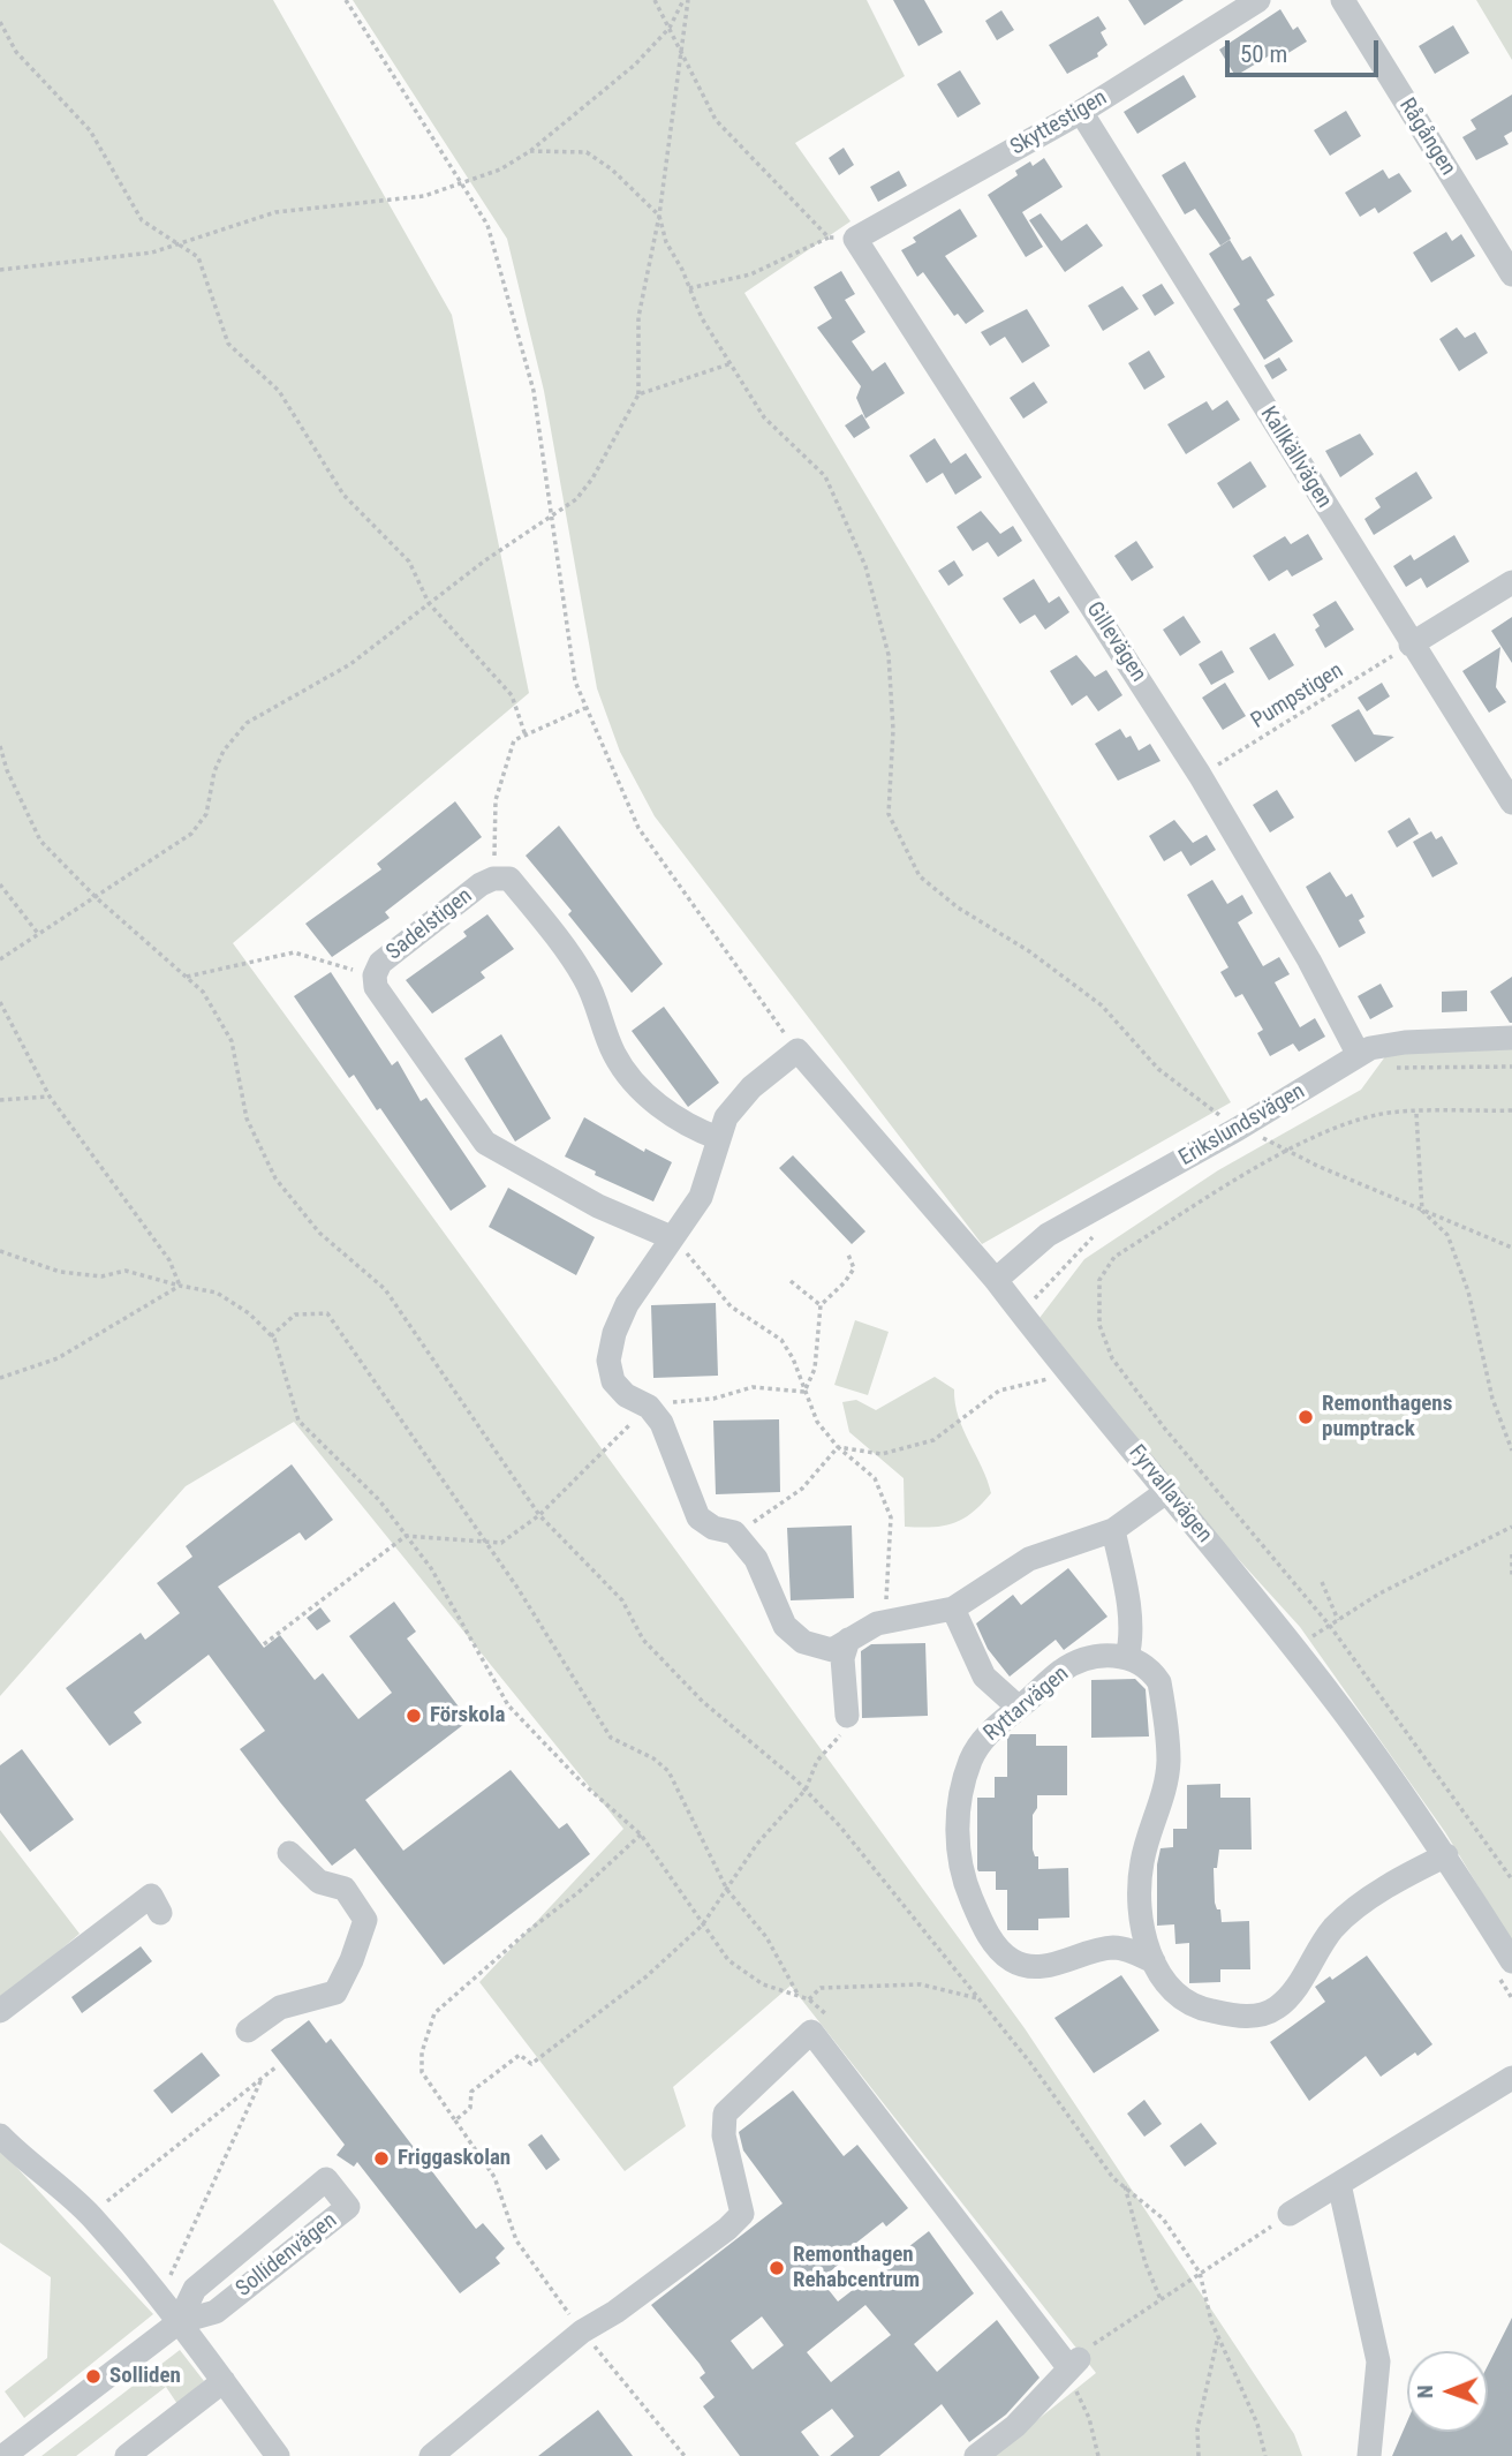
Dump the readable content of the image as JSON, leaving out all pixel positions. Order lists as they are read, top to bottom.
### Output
{
  "streets": {
    "street": [
      "Skyttestigen",
      "Rågången",
      "Kallkällvägen",
      "Gillevägen",
      "Sadelstigen",
      "Erikslundsvägen",
      "Fyrvallavägen",
      "Ryttarvägen",
      "Sollidenvägen"
    ],
    "path": ["Pumpstigen"]
  },
  "crossings": [
    ["Skyttestigen", "Kallkällvägen"],
    ["Skyttestigen", "Gillevägen"],
    ["Kallkällvägen", "Pumpstigen"],
    ["Gillevägen", "Pumpstigen"],
    ["Gillevägen", "Erikslundsvägen"],
    ["Erikslundsvägen", "Fyrvallavägen"]
  ],
  "places": [
    "Remonthagens pumptrack",
    "Förskola",
    "Friggaskolan",
    "Remonthagen Rehabcentrum",
    "Solliden"
  ],
  "scale_bar": "50 m",
  "north": "left"
}
